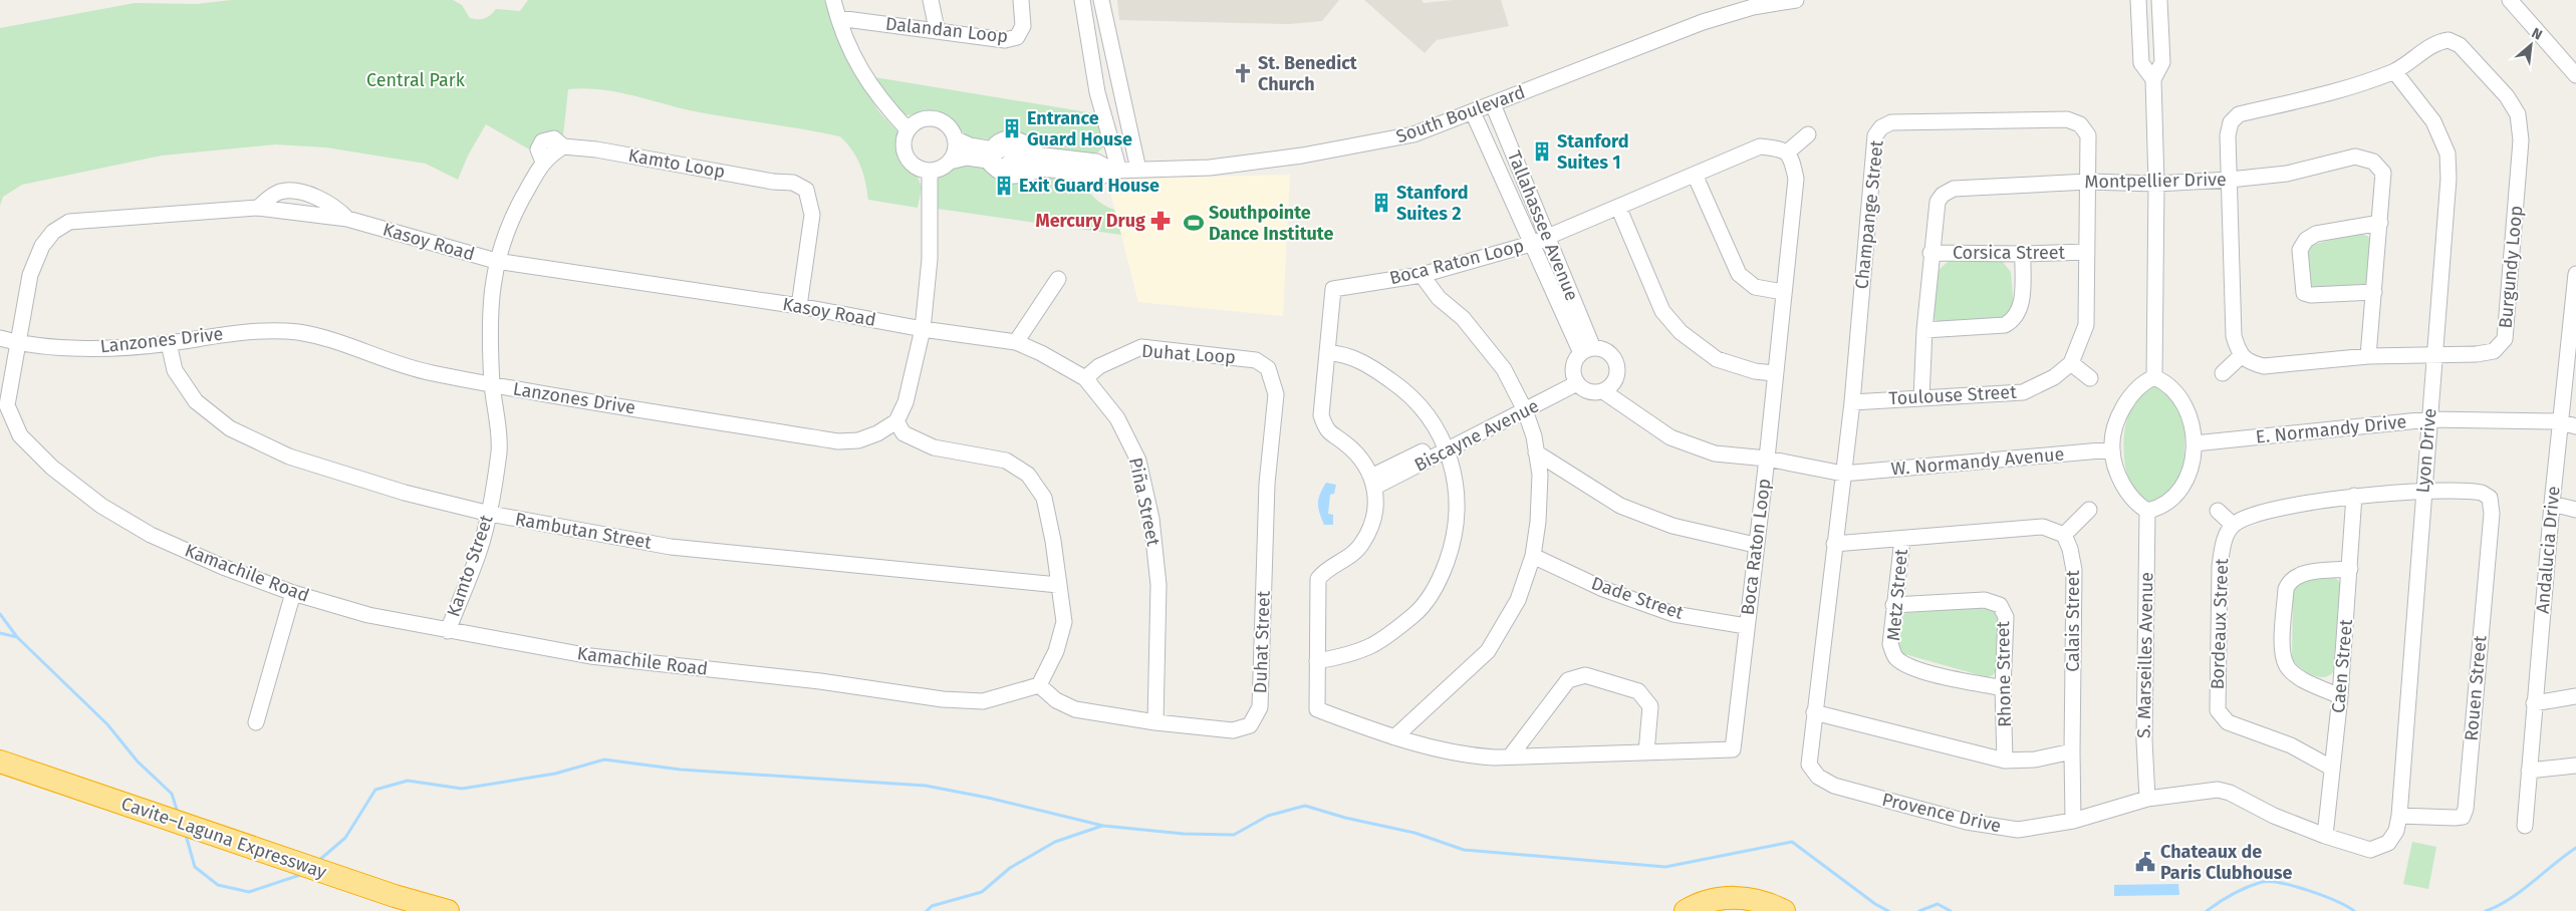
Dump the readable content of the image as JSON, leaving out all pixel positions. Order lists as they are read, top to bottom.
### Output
{
  "streets": {
    "highway": ["Cavite–Laguna Expressway"],
    "street": [
      "Dalandan Loop",
      "South Boulevard",
      "Kamto Loop",
      "Montpellier Drive",
      "Champange Street",
      "Tallahassee Avenue",
      "Kasoy Road",
      "Corsica Street",
      "Boca Raton Loop",
      "Burgundy Loop",
      "Lanzones Drive",
      "Duhat Loop",
      "Toulouse Street",
      "E. Normandy Drive",
      "Biscayne Avenue",
      "Lyon Drive",
      "W. Normandy Avenue",
      "Piña Street",
      "Rambutan Street",
      "Andalucia Drive",
      "Kamto Street",
      "Kamachile Road",
      "Metz Street",
      "Dade Street",
      "Calais Street",
      "Bordeaux Street",
      "Duhat Street",
      "S. Marseilles Avenue",
      "Caen Street",
      "Rhone Street",
      "Rouen Street",
      "Provence Drive"
    ]
  },
  "crossings": [
    ["South Boulevard", "Tallahassee Avenue"],
    ["Kamto Loop", "Kasoy Road"],
    ["Kamto Loop", "Kamto Street"],
    ["Montpellier Drive", "Champange Street"],
    ["Montpellier Drive", "Corsica Street"],
    ["Montpellier Drive", "Burgundy Loop"],
    ["Montpellier Drive", "Toulouse Street"],
    ["Champange Street", "Toulouse Street"],
    ["Champange Street", "W. Normandy Avenue"],
    ["Champange Street", "Provence Drive"],
    ["Tallahassee Avenue", "Boca Raton Loop"],
    ["Tallahassee Avenue", "Biscayne Avenue"],
    ["Kasoy Road", "Lanzones Drive"],
    ["Kasoy Road", "Piña Street"],
    ["Kasoy Road", "Kamto Street"],
    ["Kasoy Road", "Kamachile Road"],
    ["Boca Raton Loop", "Biscayne Avenue"],
    ["Boca Raton Loop", "Dade Street"],
    ["Burgundy Loop", "Lyon Drive"],
    ["Lanzones Drive", "Rambutan Street"],
    ["Lanzones Drive", "Kamto Street"],
    ["Lanzones Drive", "Kamachile Road"],
    ["Duhat Loop", "Piña Street"],
    ["Duhat Loop", "Duhat Street"],
    ["E. Normandy Drive", "Lyon Drive"],
    ["E. Normandy Drive", "W. Normandy Avenue"],
    ["E. Normandy Drive", "Andalucia Drive"],
    ["E. Normandy Drive", "S. Marseilles Avenue"],
    ["Lyon Drive", "Rouen Street"],
    ["Lyon Drive", "Provence Drive"],
    ["W. Normandy Avenue", "S. Marseilles Avenue"],
    ["W. Normandy Avenue", "Provence Drive"],
    ["Piña Street", "Duhat Street"],
    ["Rambutan Street", "Kamto Street"],
    ["Kamto Street", "Kamachile Road"],
    ["Kamachile Road", "Duhat Street"],
    ["Metz Street", "Rhone Street"],
    ["Calais Street", "Provence Drive"],
    ["Bordeaux Street", "Caen Street"],
    ["S. Marseilles Avenue", "Provence Drive"],
    ["Caen Street", "Provence Drive"]
  ],
  "parks": ["Central Park"],
  "places": {
    "church": ["St. Benedict Church"],
    "building": [
      "Entrance Guard House",
      "Stanford Suites 1",
      "Exit Guard House",
      "Stanford Suites 2"
    ],
    "pharmacy": ["Mercury Drug"],
    "sports": ["Southpointe Dance Institute"],
    "public building": ["Chateaux de Paris Clubhouse"]
  },
  "north": "top right"
}
